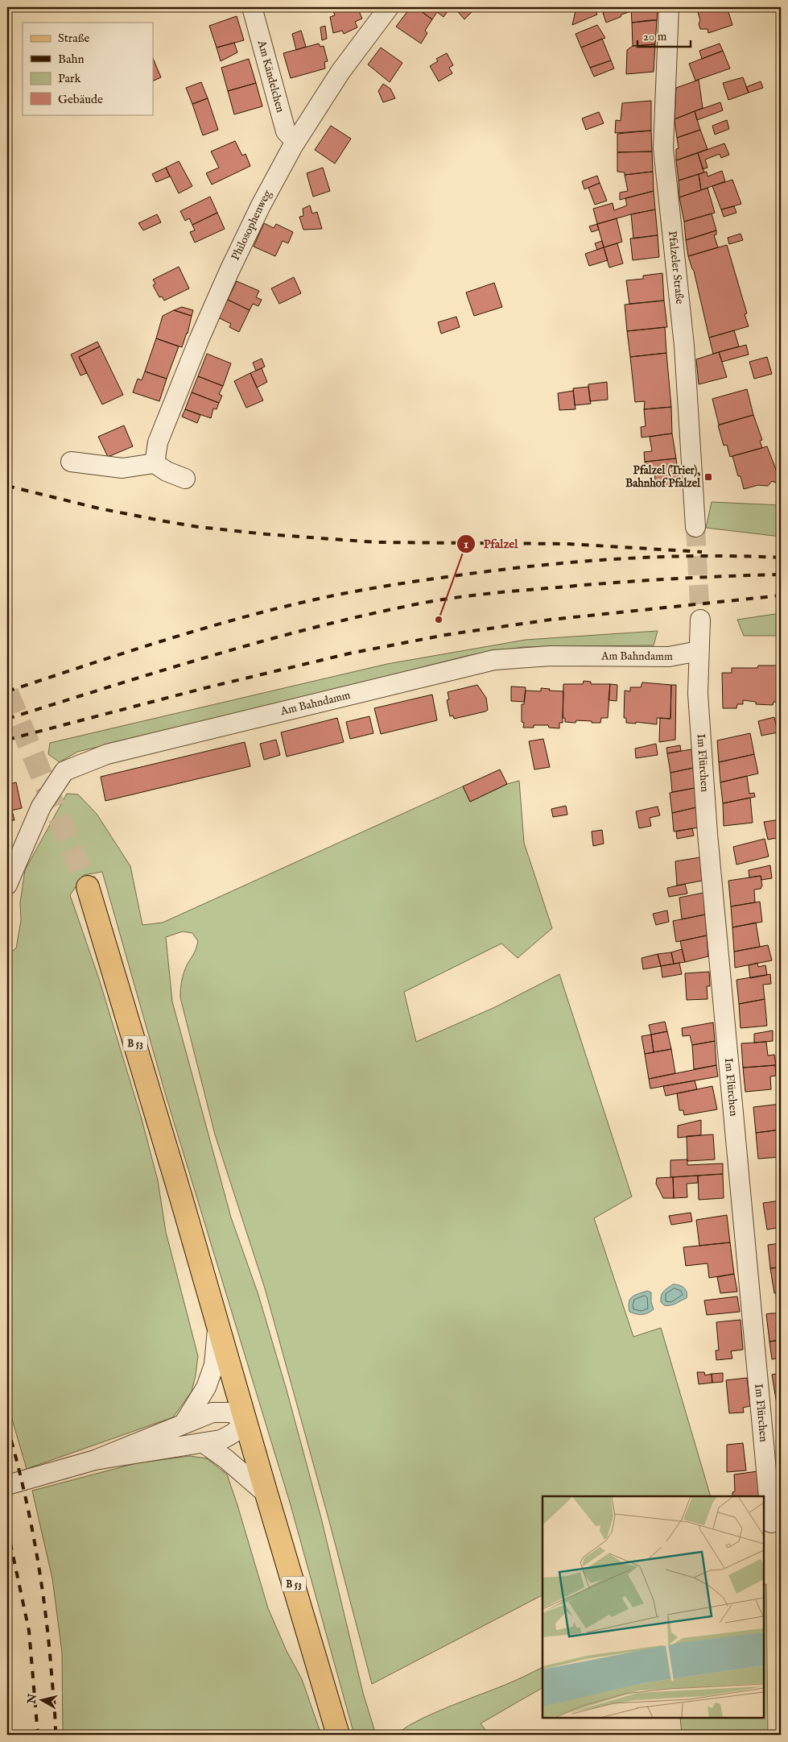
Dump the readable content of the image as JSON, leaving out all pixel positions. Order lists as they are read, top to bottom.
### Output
{
  "streets": {
    "main road": ["B 53"],
    "street": [
      "Am Kändelchen",
      "Philosophenweg",
      "Pfalzeler Straße",
      "Am Bahndamm",
      "Im Flürchen"
    ]
  },
  "crossings": [
    ["Am Kändelchen", "Philosophenweg"],
    ["Am Bahndamm", "Im Flürchen"]
  ],
  "places": {
    "transit": ["Pfalzel (Trier), Bahnhof Pfalzel"],
    "other": ["Pfalzel"]
  },
  "legend": [
    "Straße",
    "Bahn",
    "Park",
    "Gebäude"
  ],
  "scale_bar": "20 m",
  "north": "left"
}
